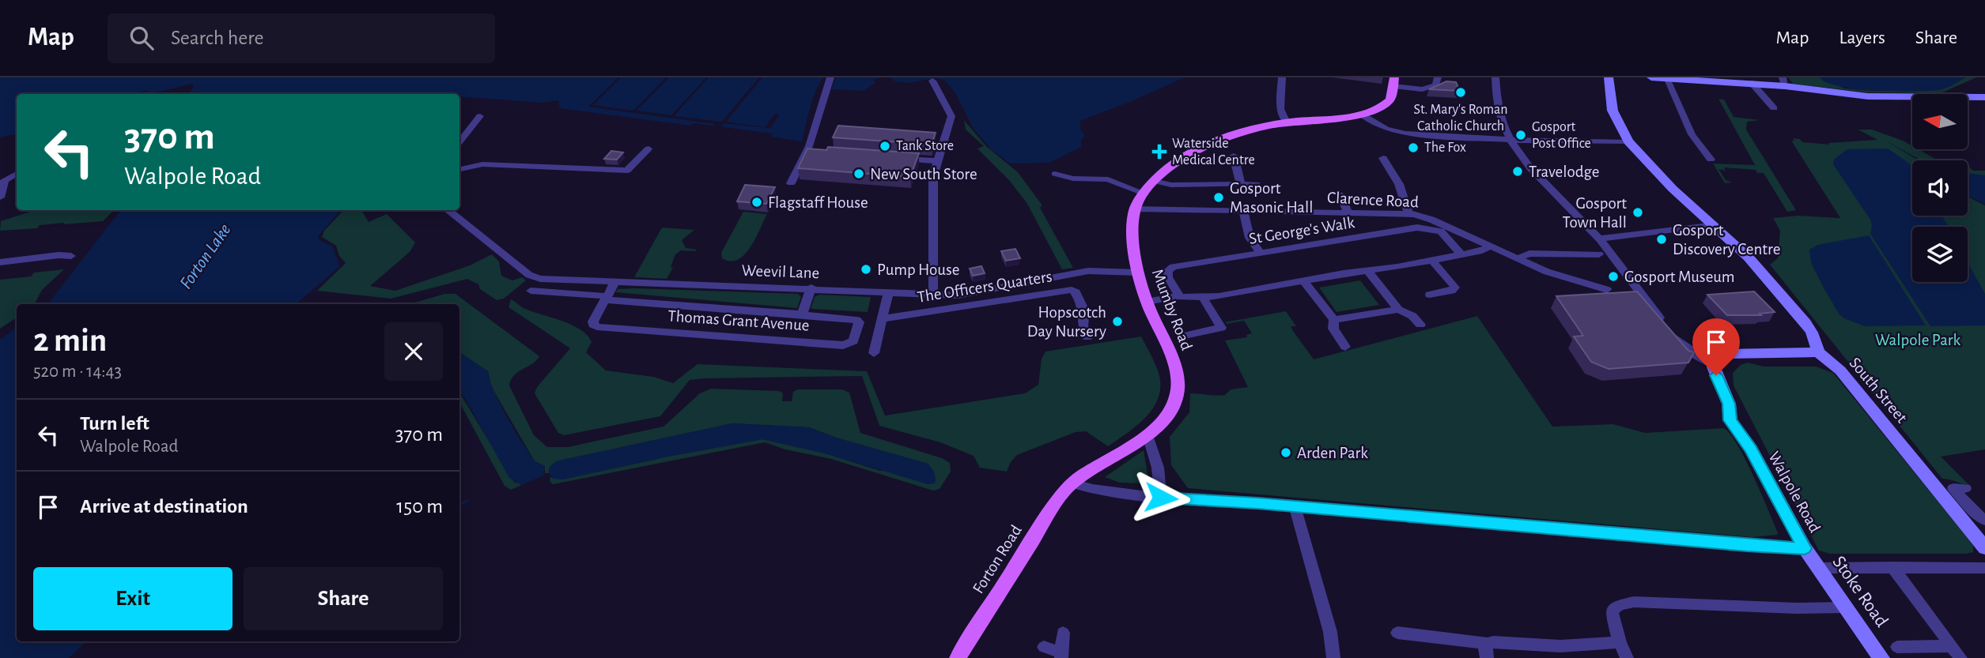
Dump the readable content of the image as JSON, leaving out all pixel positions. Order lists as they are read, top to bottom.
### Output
{
  "streets": {
    "main road": ["Mumby Road", "Forton Road"],
    "street": [
      "Clarence Road",
      "St George's Walk",
      "Weevil Lane",
      "The Officers Quarters",
      "Thomas Grant Avenue",
      "South Street",
      "Walpole Road",
      "Stoke Road"
    ]
  },
  "crossings": [
    ["Clarence Road", "Mumby Road"],
    ["Weevil Lane", "Mumby Road"],
    ["Weevil Lane", "Thomas Grant Avenue"],
    ["Mumby Road", "Forton Road"],
    ["Walpole Road", "Stoke Road"]
  ],
  "water": ["Forton Lake"],
  "parks": ["Walpole Park"],
  "places": {
    "other": [
      "St. Mary's Roman Catholic Church",
      "Gosport Post Office",
      "Tank Store",
      "The Fox",
      "Travelodge",
      "New South Store",
      "Gosport Masonic Hall",
      "Flagstaff House",
      "Gosport Town Hall",
      "Gosport Discovery Centre",
      "Pump House",
      "Gosport Museum",
      "Hopscotch Day Nursery",
      "Arden Park"
    ],
    "health": ["Waterside Medical Centre"]
  },
  "north": "left",
  "page": {
    "header": "Map",
    "search": "Search here",
    "nav": ["Map", "Layers", "Share"],
    "turn": ["370 m", "Walpole Road"],
    "heading": ["2 min", "520 m · 14:43"],
    "list": [
      {
        "name": "Turn left",
        "note": "Walpole Road",
        "value": "370 m"
      },
      {
        "name": "Arrive at destination",
        "value": "150 m"
      }
    ],
    "buttons": ["Exit", "Share"]
  }
}
